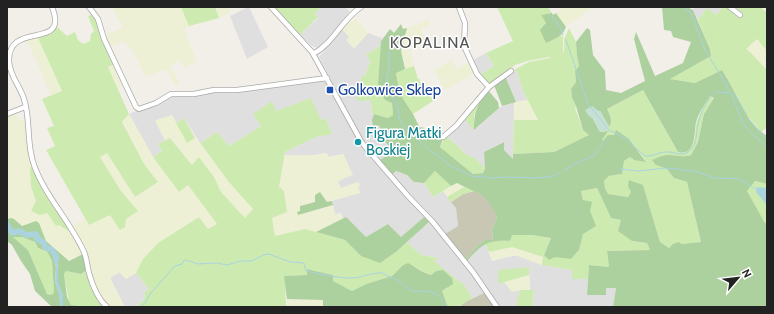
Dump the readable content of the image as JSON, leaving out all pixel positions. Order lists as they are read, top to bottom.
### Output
{
  "districts": ["KOPALINA"],
  "places": {
    "transit": ["Golkowice Sklep"],
    "other": ["Figura Matki Boskiej"]
  },
  "north": "top right"
}
